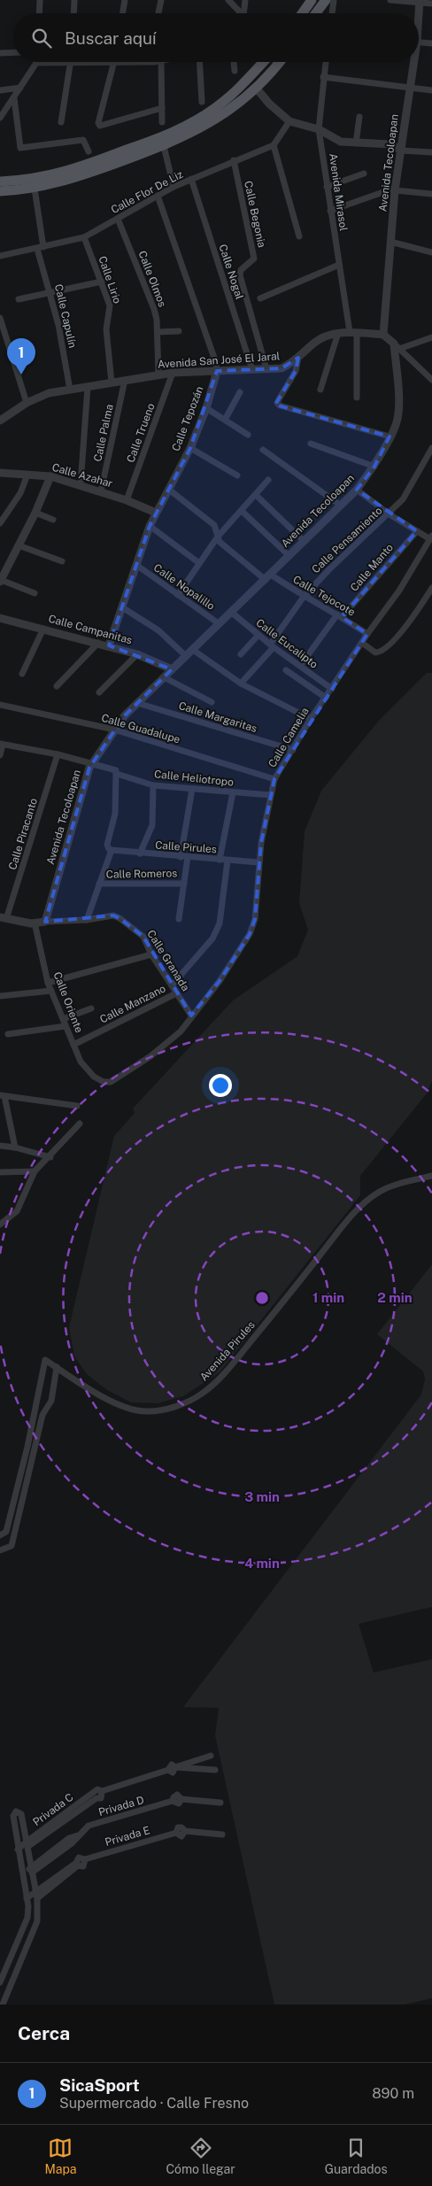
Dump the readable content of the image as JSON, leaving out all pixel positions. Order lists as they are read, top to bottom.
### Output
{
  "streets": {
    "street": [
      "Avenida Tecoloapan",
      "Calle Flor De Liz",
      "Avenida Mirasol",
      "Calle Begonia",
      "Calle Nogal",
      "Calle Olmos",
      "Calle Lirio",
      "Calle Capulín",
      "Avenida San José El Jaral",
      "Calle Tepozán",
      "Calle Palma",
      "Calle Trueno",
      "Calle Azahar",
      "Calle Pensamiento",
      "Calle Manto",
      "Calle Nopalillo",
      "Calle Tejocote",
      "Calle Campanitas",
      "Calle Eucalipto",
      "Calle Margaritas",
      "Calle Guadalupe",
      "Calle Camelia",
      "Calle Heliotropo",
      "Calle Piracanto",
      "Calle Pirules",
      "Calle Romeros",
      "Calle Granada",
      "Calle Oriente",
      "Calle Manzano",
      "Avenida Pirules",
      "Privada D",
      "Privada C",
      "Privada E"
    ]
  },
  "crossings": [
    ["Avenida Tecoloapan", "Avenida San José El Jaral"],
    ["Avenida Tecoloapan", "Calle Nopalillo"],
    ["Avenida Tecoloapan", "Calle Tejocote"],
    ["Avenida Tecoloapan", "Calle Campanitas"],
    ["Avenida Tecoloapan", "Calle Eucalipto"],
    ["Avenida Tecoloapan", "Calle Margaritas"],
    ["Avenida Tecoloapan", "Calle Guadalupe"],
    ["Avenida Tecoloapan", "Calle Heliotropo"],
    ["Avenida Tecoloapan", "Calle Granada"],
    ["Calle Flor De Liz", "Calle Begonia"],
    ["Calle Flor De Liz", "Calle Nogal"],
    ["Calle Flor De Liz", "Calle Olmos"],
    ["Calle Flor De Liz", "Calle Lirio"],
    ["Calle Flor De Liz", "Calle Capulín"],
    ["Avenida Mirasol", "Avenida San José El Jaral"],
    ["Calle Begonia", "Avenida San José El Jaral"],
    ["Calle Nogal", "Avenida San José El Jaral"],
    ["Calle Olmos", "Avenida San José El Jaral"],
    ["Calle Lirio", "Avenida San José El Jaral"],
    ["Calle Capulín", "Avenida San José El Jaral"],
    ["Avenida San José El Jaral", "Calle Tepozán"],
    ["Avenida San José El Jaral", "Calle Palma"],
    ["Avenida San José El Jaral", "Calle Trueno"],
    ["Calle Tepozán", "Calle Azahar"],
    ["Calle Tepozán", "Calle Nopalillo"],
    ["Calle Tepozán", "Calle Tejocote"],
    ["Calle Tepozán", "Calle Campanitas"],
    ["Calle Palma", "Calle Azahar"],
    ["Calle Trueno", "Calle Azahar"],
    ["Calle Pensamiento", "Calle Tejocote"],
    ["Calle Pensamiento", "Calle Eucalipto"],
    ["Calle Manto", "Calle Tejocote"],
    ["Calle Manto", "Calle Eucalipto"],
    ["Calle Tejocote", "Calle Camelia"],
    ["Calle Eucalipto", "Calle Camelia"],
    ["Calle Margaritas", "Calle Camelia"],
    ["Calle Guadalupe", "Calle Camelia"],
    ["Calle Camelia", "Calle Heliotropo"],
    ["Calle Camelia", "Calle Pirules"],
    ["Calle Camelia", "Calle Granada"],
    ["Calle Camelia", "Calle Oriente"],
    ["Calle Pirules", "Calle Manzano"],
    ["Calle Granada", "Calle Manzano"],
    ["Calle Oriente", "Calle Manzano"]
  ],
  "page": {
    "search": "Buscar aquí",
    "pins": "1",
    "heading": "Cerca",
    "list": [
      {
        "mark": "1",
        "name": "SicaSport",
        "note": "Supermercado · Calle Fresno",
        "value": "890 m"
      }
    ],
    "nav": ["Mapa", "Cómo llegar", "Guardados"]
  },
  "rings": [
    "1 min",
    "2 min",
    "3 min",
    "4 min"
  ]
}
